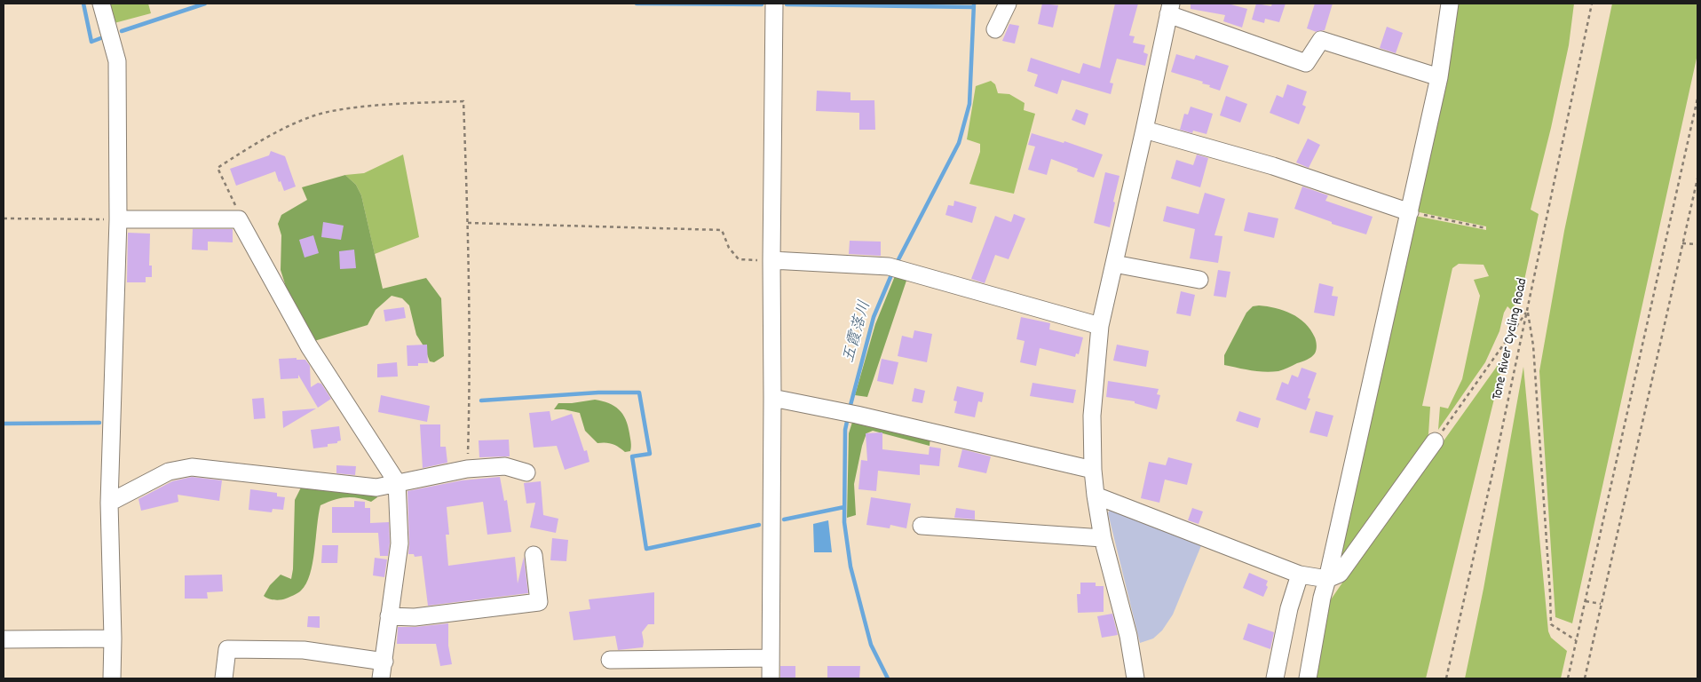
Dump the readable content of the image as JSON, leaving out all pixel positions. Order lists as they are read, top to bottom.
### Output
{
  "streets": {
    "path": ["Tone River Cycling Road"]
  },
  "water": ["五霞落川"]
}
